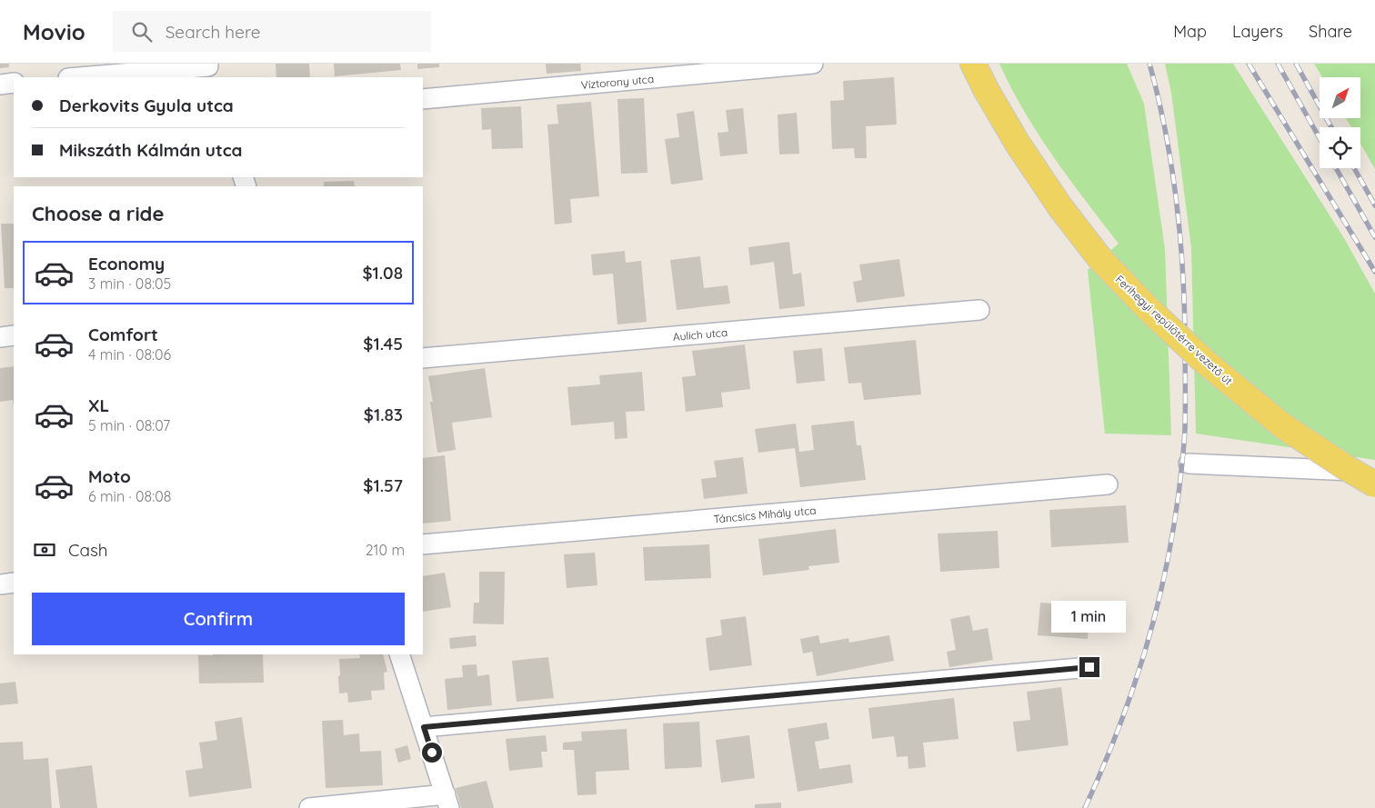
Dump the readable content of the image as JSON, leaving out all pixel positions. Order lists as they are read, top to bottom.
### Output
{
  "streets": {
    "main road": ["Ferihegyi repülőtérre vezető út"],
    "street": ["Víztorony utca", "Aulich utca", "Táncsics Mihály utca"]
  },
  "north": "top right",
  "page": {
    "header": "Movio",
    "search": "Search here",
    "nav": ["Map", "Layers", "Share"],
    "banner": ["Derkovits Gyula utca", "Mikszáth Kálmán utca"],
    "heading": "Choose a ride",
    "list": [
      {
        "name": "Economy",
        "note": "3 min · 08:05",
        "value": "$1.08"
      },
      {
        "name": "Comfort",
        "note": "4 min · 08:06",
        "value": "$1.45"
      },
      {
        "name": "XL",
        "note": "5 min · 08:07",
        "value": "$1.83"
      },
      {
        "name": "Moto",
        "note": "6 min · 08:08",
        "value": "$1.57"
      }
    ],
    "pay": ["Cash", "210 m"],
    "buttons": "Confirm",
    "bubble": "1 min"
  }
}
